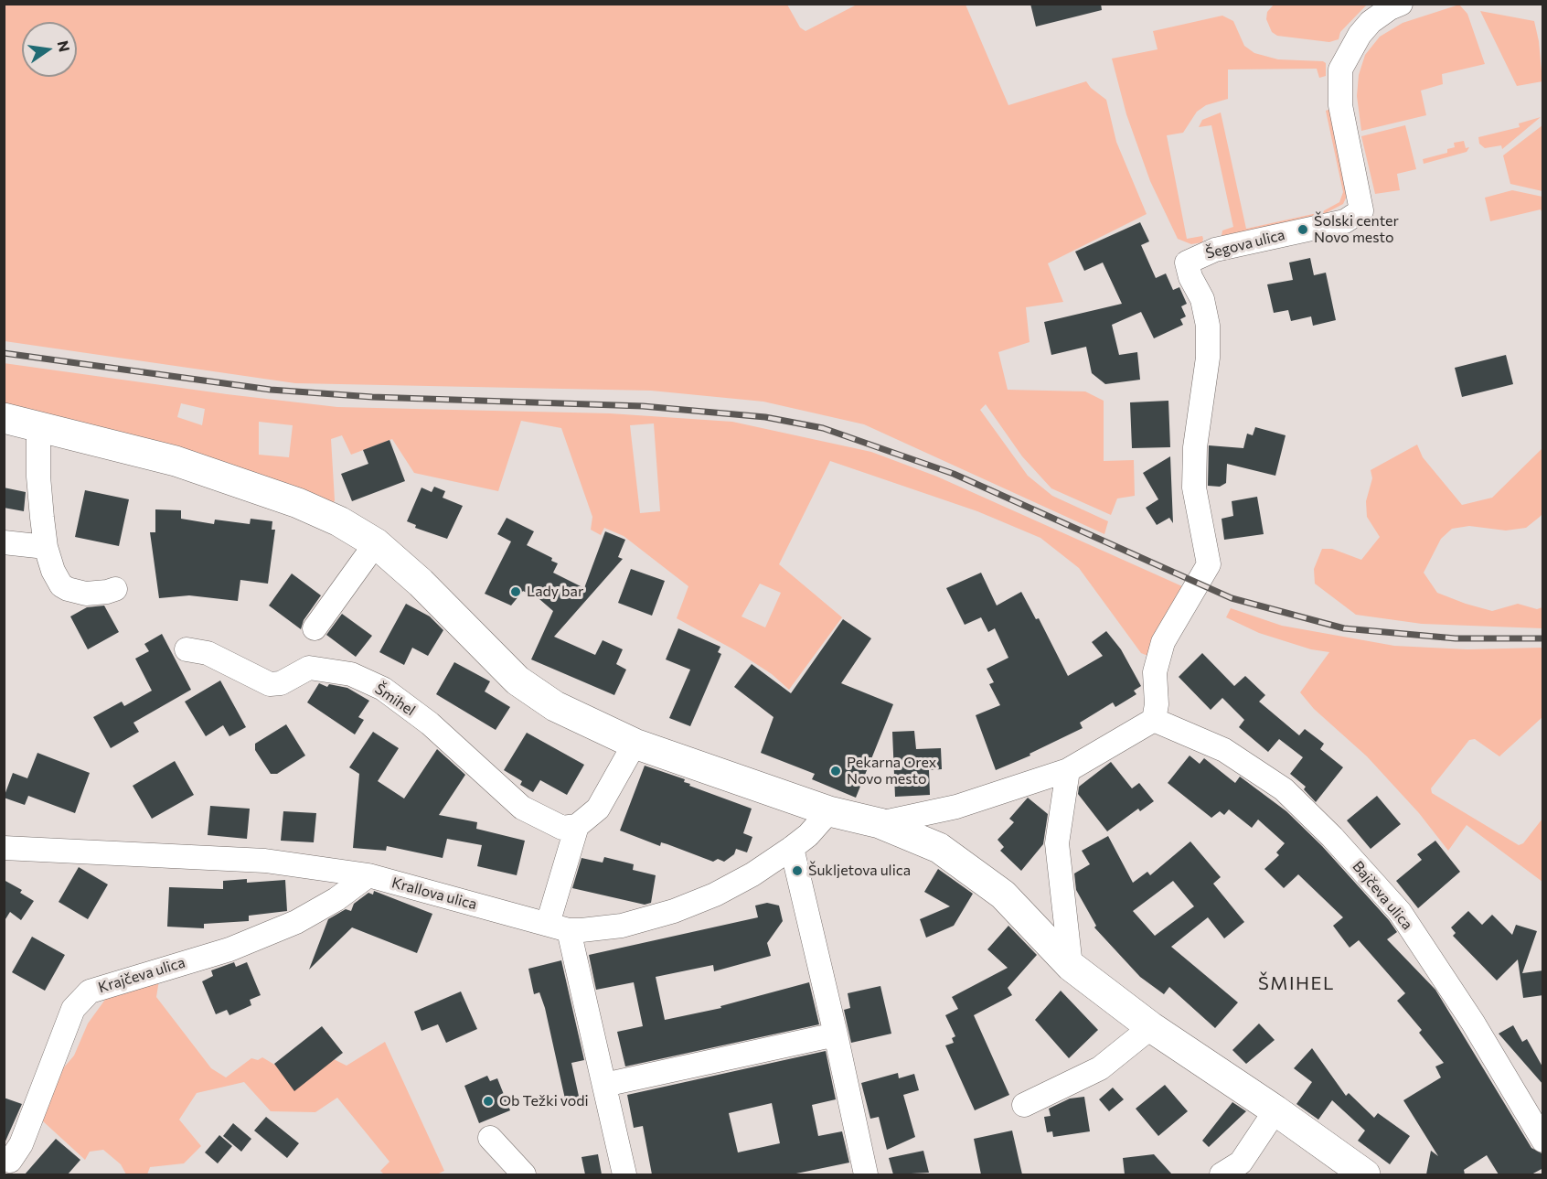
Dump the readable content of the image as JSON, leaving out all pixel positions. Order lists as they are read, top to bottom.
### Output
{
  "streets": {
    "street": [
      "Šegova ulica",
      "Šmihel",
      "Krallova ulica",
      "Bajčeva ulica",
      "Krajčeva ulica"
    ]
  },
  "crossings": [
    ["Šegova ulica", "Bajčeva ulica"],
    ["Krallova ulica", "Krajčeva ulica"]
  ],
  "districts": ["ŠMIHEL"],
  "places": [
    "Šolski center Novo mesto",
    "Lady bar",
    "Pekarna Orex Novo mesto",
    "Šukljetova ulica",
    "Ob Težki vodi"
  ],
  "north": "right"
}
